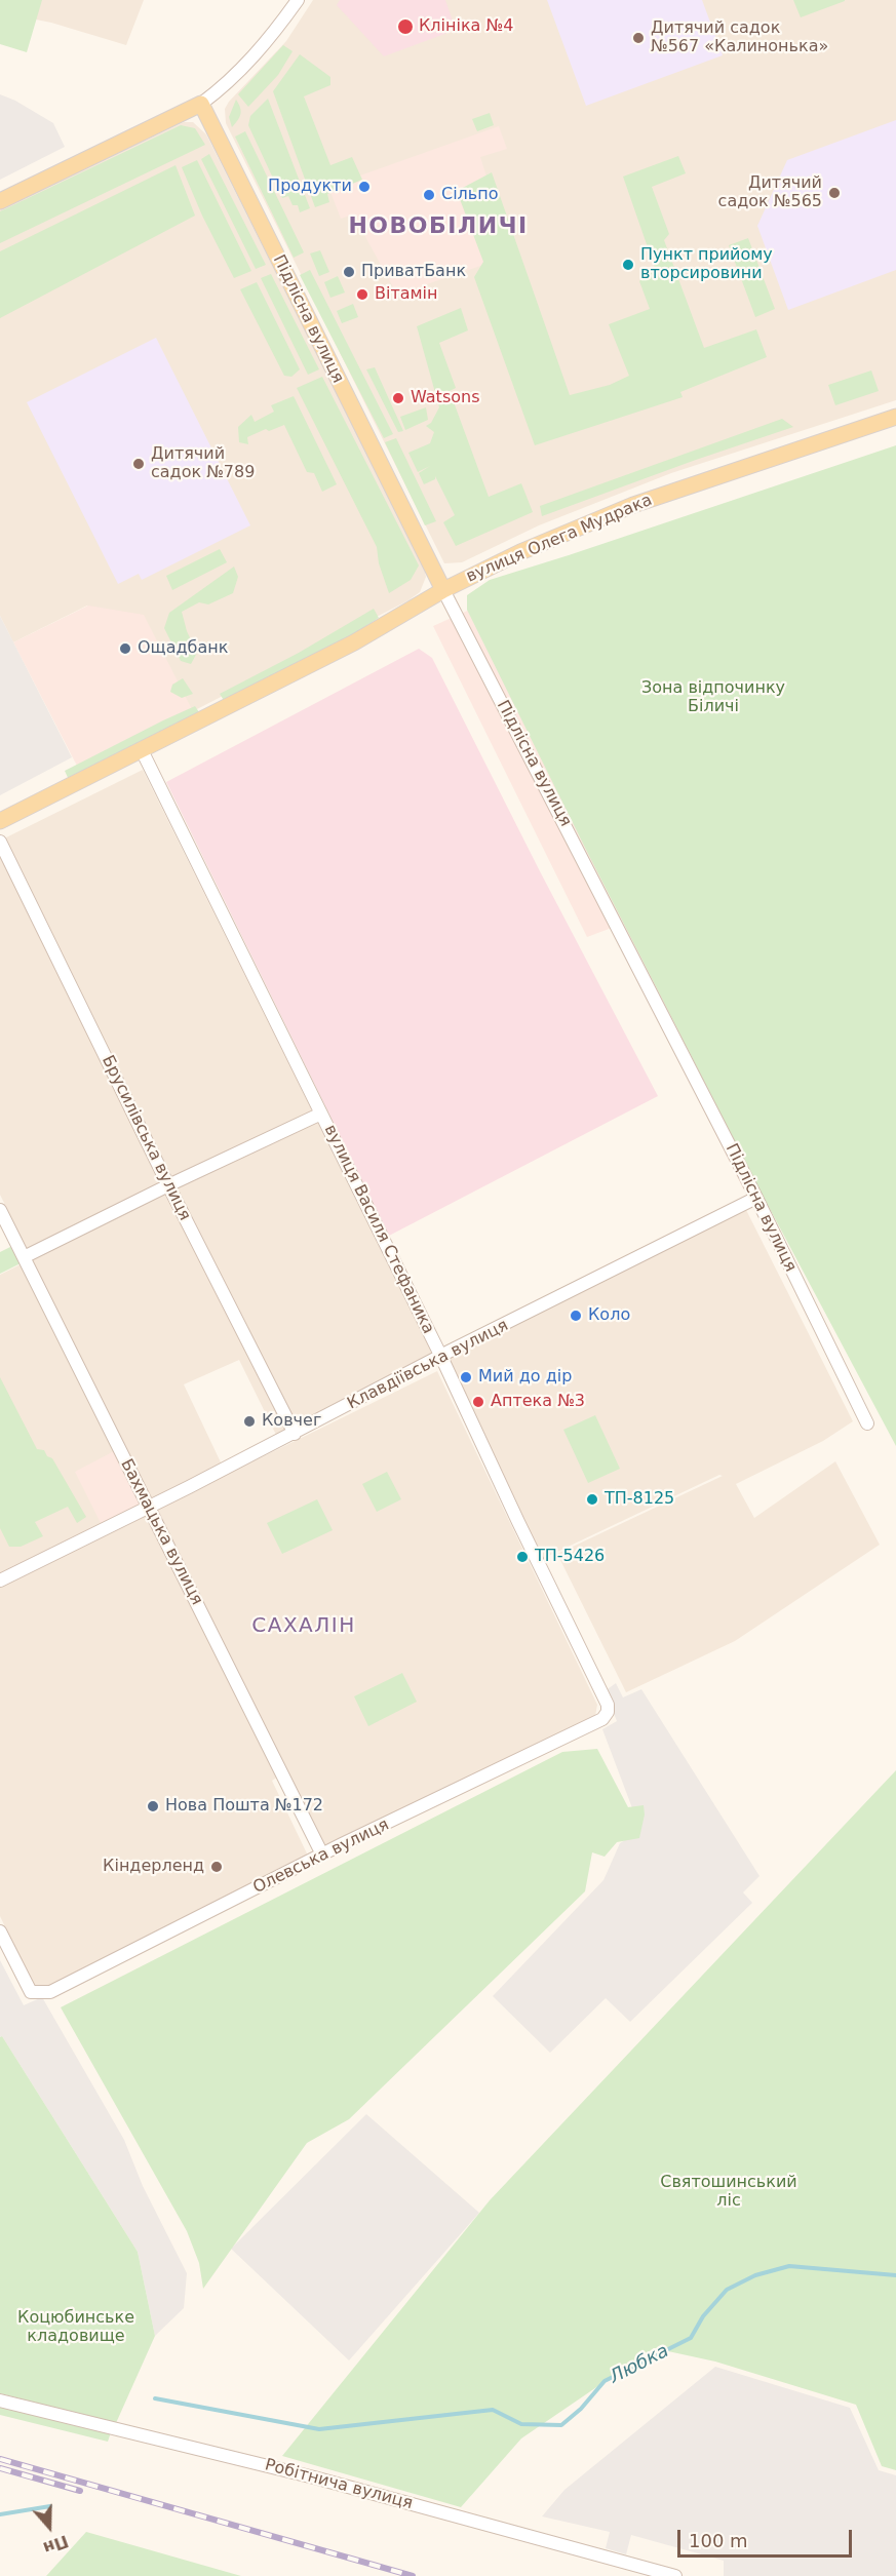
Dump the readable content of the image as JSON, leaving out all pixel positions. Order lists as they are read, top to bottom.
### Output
{
  "streets": {
    "main road": ["Підлісна вулиця", "вулиця Олега Мудрака"],
    "street": [
      "Брусилівська вулиця",
      "вулиця Василя Стефаника",
      "Клавдіївська вулиця",
      "Бахмацька вулиця",
      "Олевська вулиця",
      "Робітнича вулиця"
    ]
  },
  "crossings": [
    ["Підлісна вулиця", "вулиця Олега Мудрака"],
    ["Підлісна вулиця", "Клавдіївська вулиця"],
    ["вулиця Олега Мудрака", "вулиця Василя Стефаника"],
    ["Брусилівська вулиця", "Клавдіївська вулиця"],
    ["вулиця Василя Стефаника", "Клавдіївська вулиця"],
    ["вулиця Василя Стефаника", "Олевська вулиця"],
    ["Клавдіївська вулиця", "Бахмацька вулиця"],
    ["Бахмацька вулиця", "Олевська вулиця"]
  ],
  "districts": ["НОВОБІЛИЧІ", "САХАЛІН"],
  "water": ["Любка"],
  "parks": ["Зона відпочинку Біличі", "Святошинський ліс", "Коцюбинське кладовище"],
  "places": [
    "Клініка №4",
    "Дитячий садок №567 «Калинонька»",
    "Продукти",
    "Дитячий садок №565",
    "Сільпо",
    "Пункт прийому вторсировини",
    "ПриватБанк",
    "Вітамін",
    "Watsons",
    "Дитячий садок №789",
    "Ощадбанк",
    "Коло",
    "Мий до дір",
    "Аптека №3",
    "Ковчег",
    "ТП-8125",
    "ТП-5426",
    "Нова Пошта №172",
    "Кіндерленд"
  ],
  "scale_bar": "100 m",
  "north": "bottom"
}
